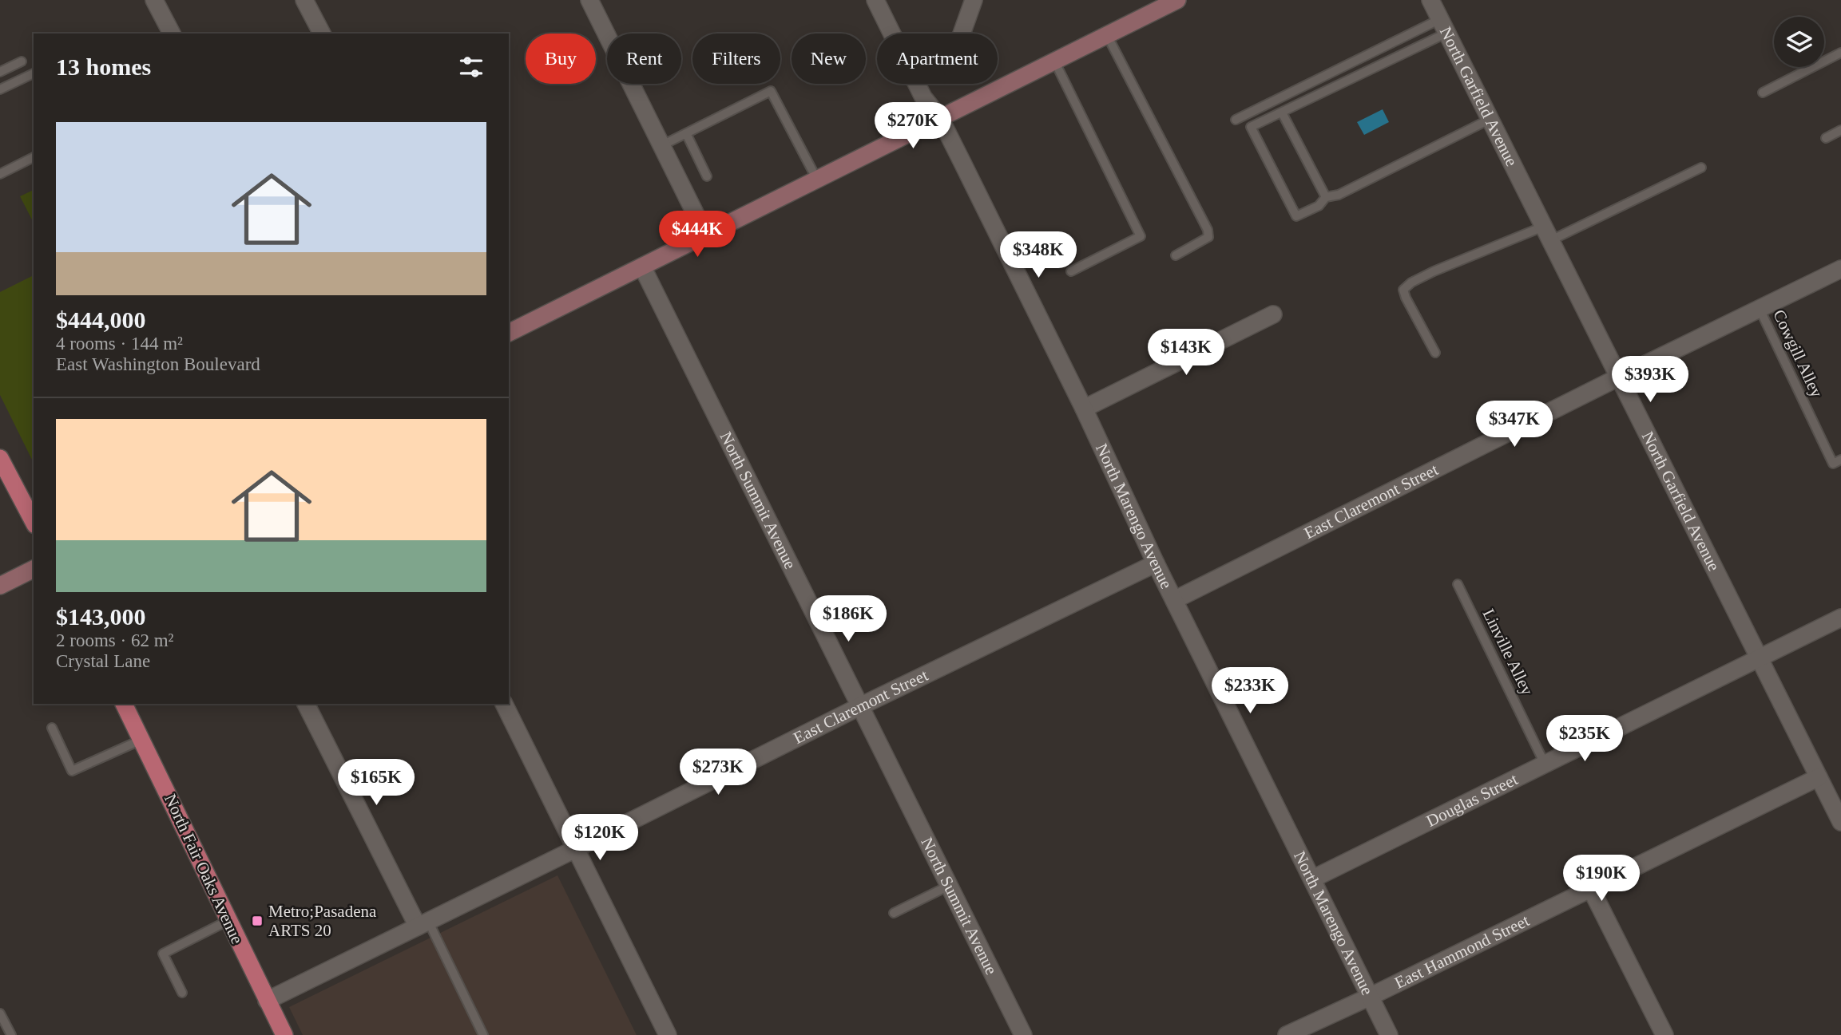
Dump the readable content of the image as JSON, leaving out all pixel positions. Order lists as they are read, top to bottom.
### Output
{
  "streets": {
    "main road": ["North Fair Oaks Avenue"],
    "street": [
      "North Garfield Avenue",
      "North Summit Avenue",
      "East Claremont Street",
      "North Marengo Avenue",
      "Douglas Street",
      "East Hammond Street"
    ],
    "lane": ["Cowgill Alley", "Linville Alley"]
  },
  "crossings": [
    ["North Garfield Avenue", "East Claremont Street"],
    ["North Garfield Avenue", "Douglas Street"],
    ["North Garfield Avenue", "East Hammond Street"],
    ["Cowgill Alley", "East Claremont Street"],
    ["North Summit Avenue", "East Claremont Street"],
    ["East Claremont Street", "North Marengo Avenue"],
    ["East Claremont Street", "North Fair Oaks Avenue"],
    ["North Marengo Avenue", "Douglas Street"],
    ["North Marengo Avenue", "East Hammond Street"],
    ["Linville Alley", "Douglas Street"]
  ],
  "places": {
    "transit": ["Metro;Pasadena ARTS 20"]
  },
  "page": {
    "chip": [
      "Buy",
      "Rent",
      "Filters",
      "New",
      "Apartment"
    ],
    "heading": "13 homes",
    "list": [
      {
        "name": "$444,000",
        "note": "4 rooms · 144 m² · East Washington Boulevard"
      },
      {
        "name": "$143,000",
        "note": "2 rooms · 62 m² · Crystal Lane"
      }
    ],
    "price": [
      "$270K",
      "$444K",
      "$348K",
      "$143K",
      "$393K",
      "$347K",
      "$186K",
      "$233K",
      "$235K",
      "$273K",
      "$165K",
      "$120K",
      "$190K"
    ]
  }
}
